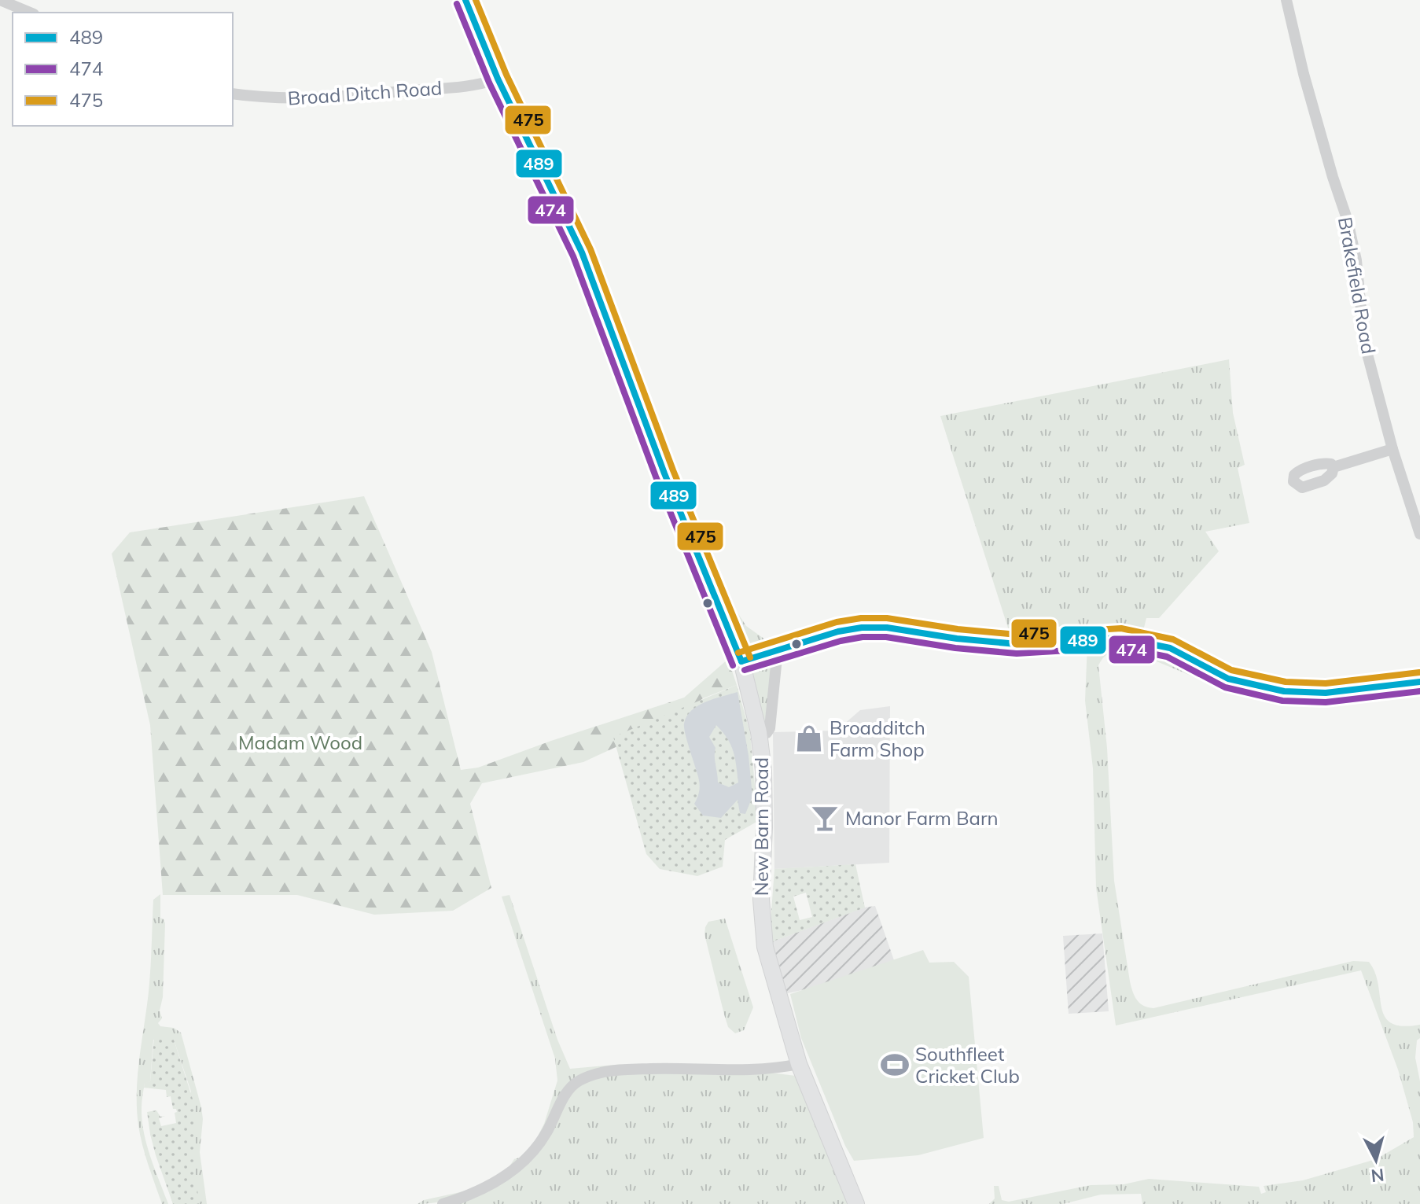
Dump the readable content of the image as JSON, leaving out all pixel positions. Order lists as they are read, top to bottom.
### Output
{
  "streets": {
    "street": ["Broad Ditch Road", "Brakefield Road", "New Barn Road"]
  },
  "crossings": [
    ["Broad Ditch Road", "New Barn Road"]
  ],
  "parks": ["Madam Wood"],
  "places": {
    "shop": ["Broadditch Farm Shop"],
    "bar": ["Manor Farm Barn"],
    "sports": ["Southfleet Cricket Club"]
  },
  "lines": ["transit line 489", "transit line 475", "transit line 474"],
  "legend": ["489", "474", "475"],
  "north": "bottom"
}
